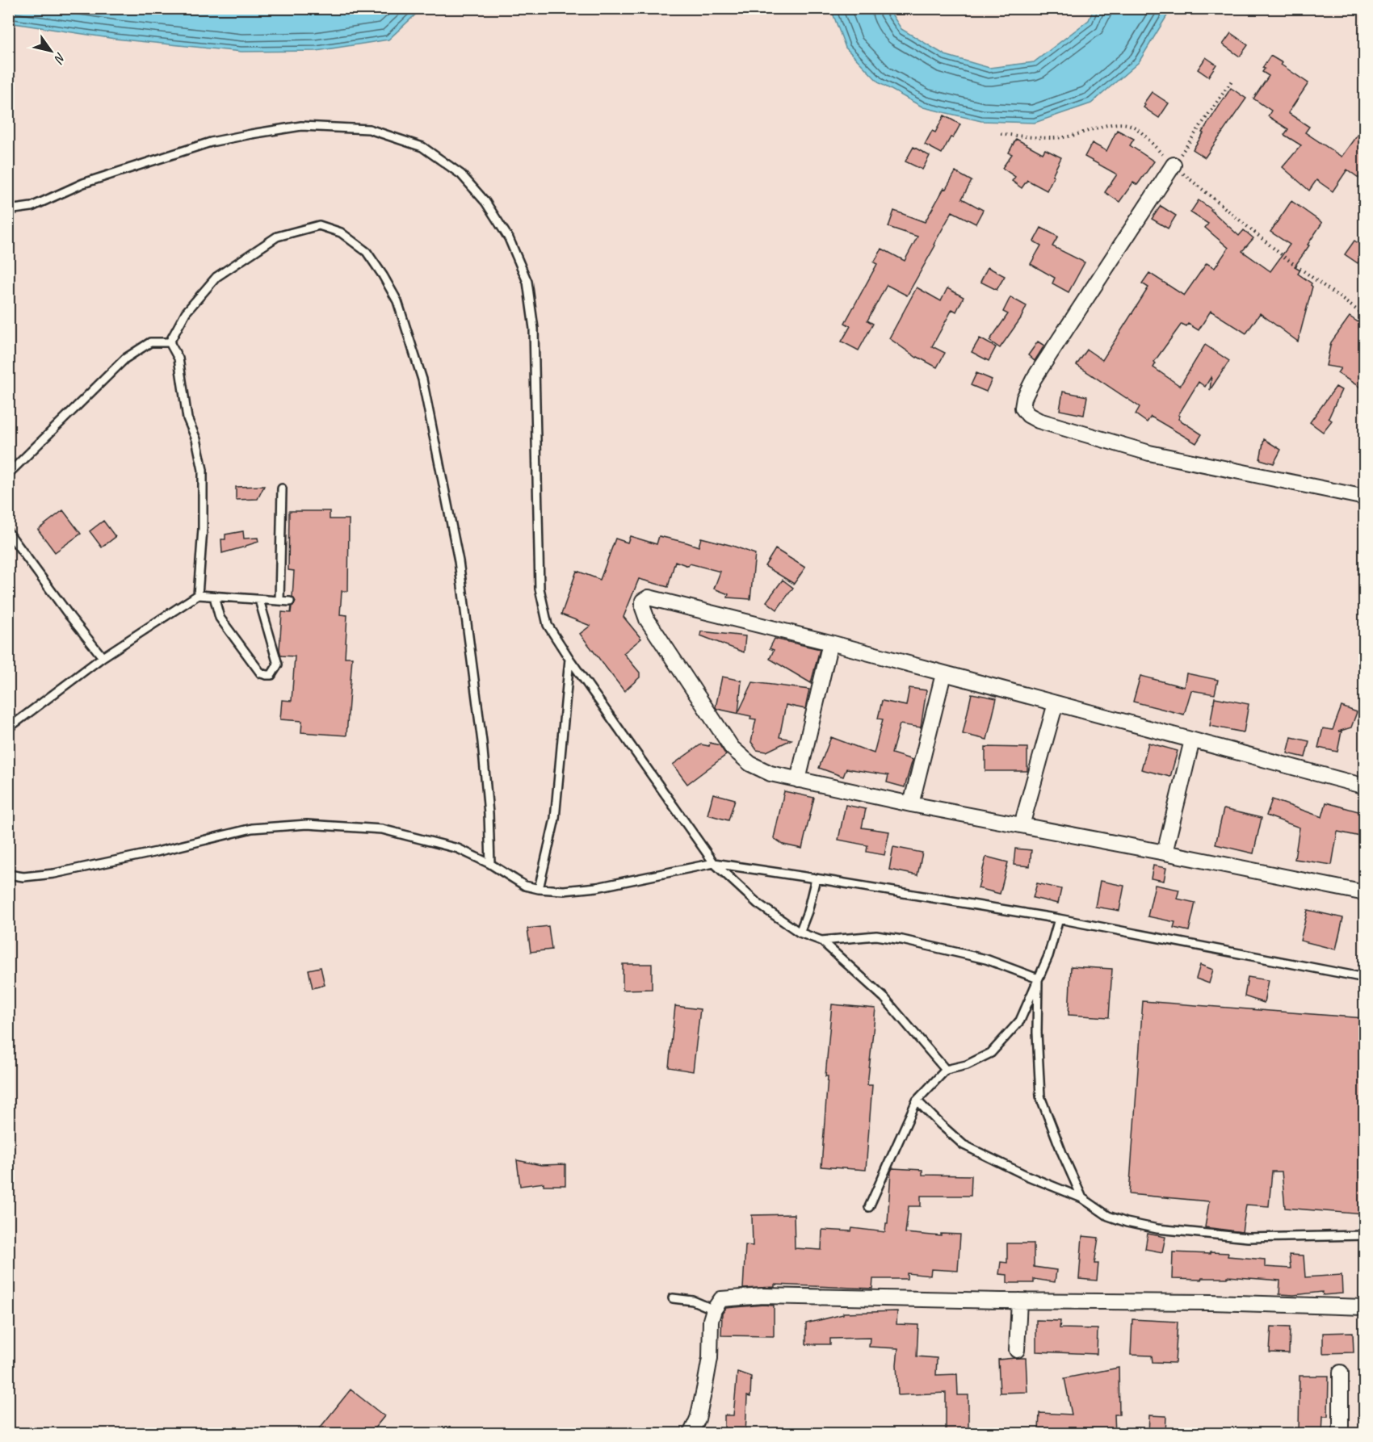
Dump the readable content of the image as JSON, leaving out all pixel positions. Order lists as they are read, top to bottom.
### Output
{
  "north": "bottom right"
}
